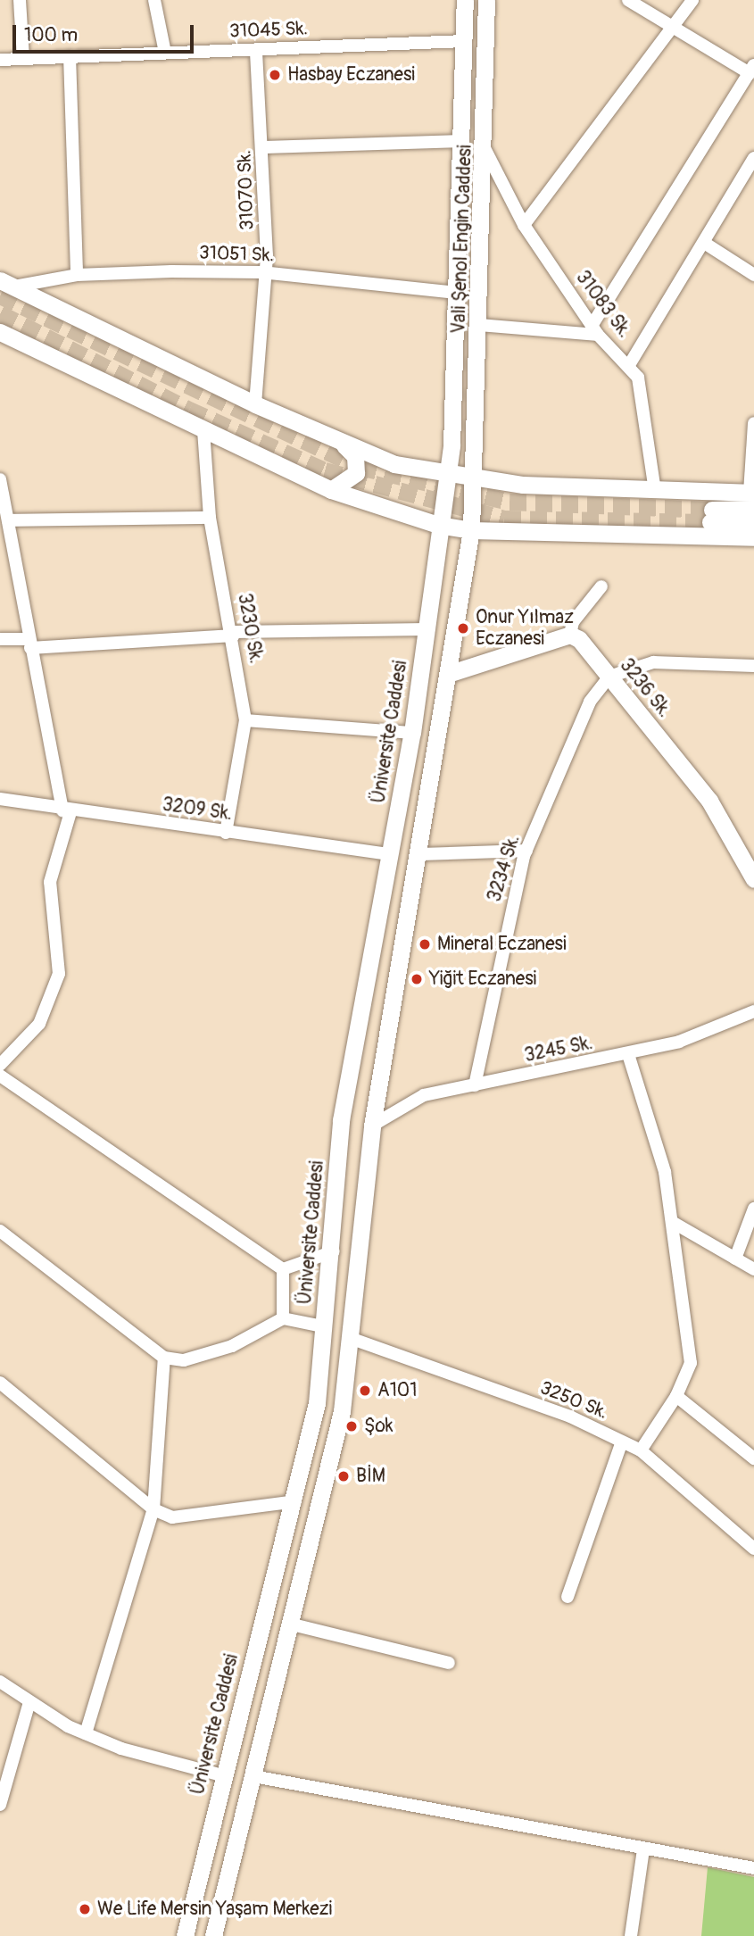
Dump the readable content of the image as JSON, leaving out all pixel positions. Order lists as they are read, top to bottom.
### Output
{
  "streets": {
    "main road": ["Vali Şenol Engin Caddesi", "3236 Sk.", "Üniversite Caddesi"],
    "street": [
      "31045 Sk.",
      "31070 Sk.",
      "31051 Sk.",
      "31083 Sk.",
      "3230 Sk.",
      "3209 Sk.",
      "3234 Sk.",
      "3245 Sk.",
      "3250 Sk."
    ]
  },
  "crossings": [
    ["31045 Sk.", "31070 Sk."],
    ["31045 Sk.", "Vali Şenol Engin Caddesi"],
    ["31070 Sk.", "31051 Sk."],
    ["Vali Şenol Engin Caddesi", "31051 Sk."],
    ["Vali Şenol Engin Caddesi", "31083 Sk."],
    ["Vali Şenol Engin Caddesi", "Üniversite Caddesi"],
    ["3230 Sk.", "3209 Sk."],
    ["3236 Sk.", "3234 Sk."],
    ["Üniversite Caddesi", "3209 Sk."],
    ["3234 Sk.", "3245 Sk."]
  ],
  "places": [
    "Hasbay Eczanesi",
    "Onur Yılmaz Eczanesi",
    "Mineral Eczanesi",
    "Yiğit Eczanesi",
    "A101",
    "Şok",
    "BİM",
    "We Life Mersin Yaşam Merkezi"
  ],
  "scale_bar": "100 m"
}
